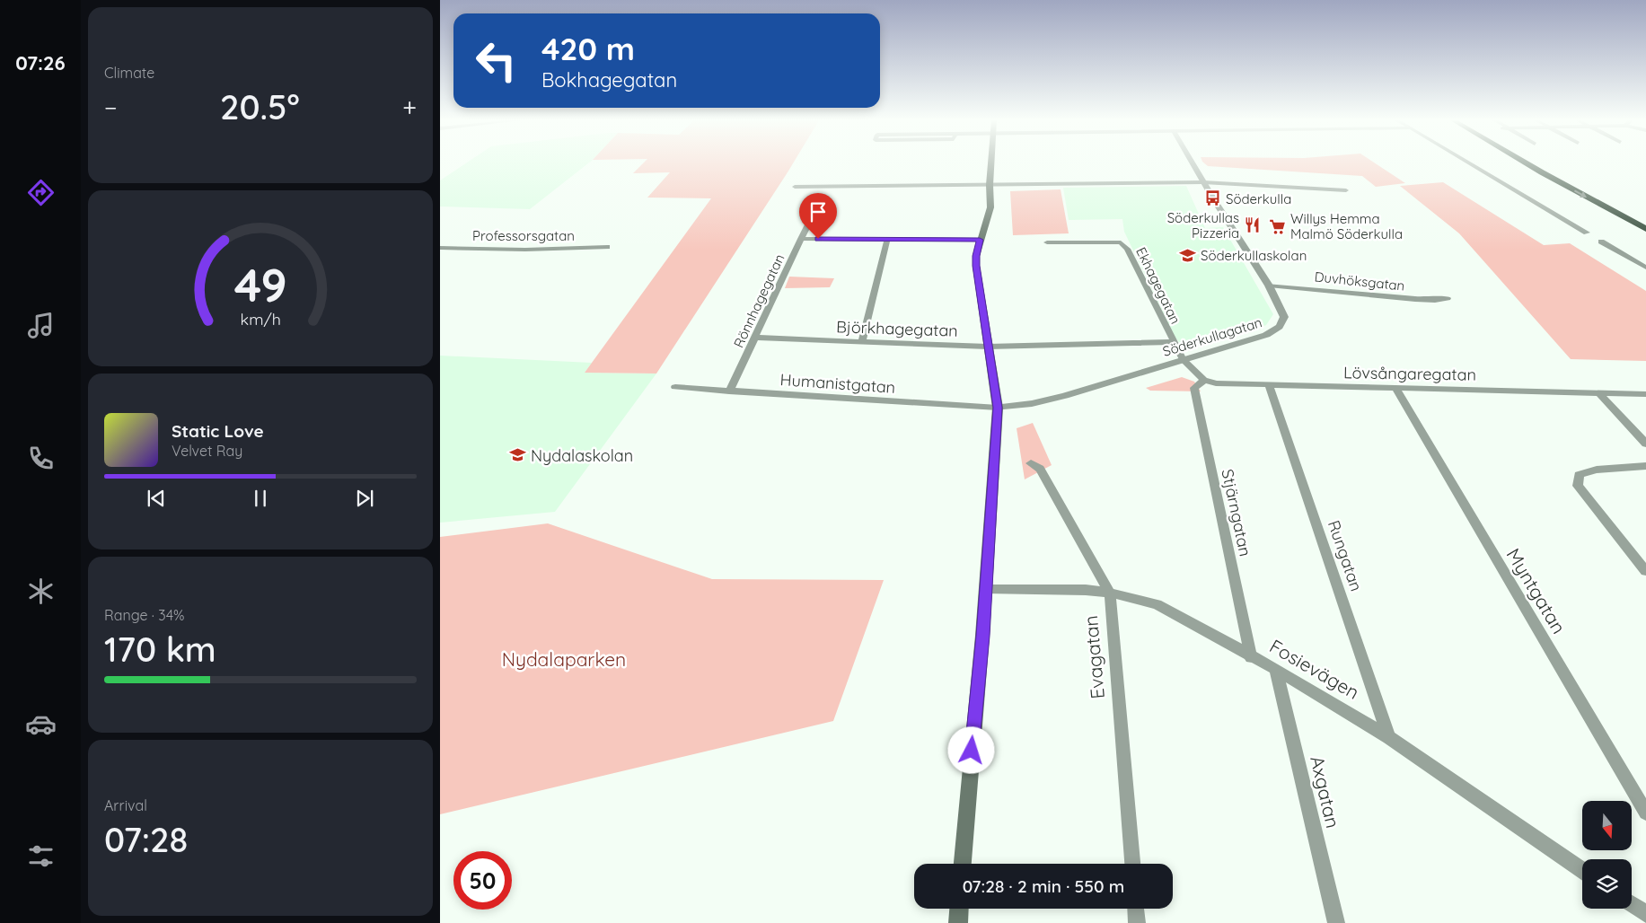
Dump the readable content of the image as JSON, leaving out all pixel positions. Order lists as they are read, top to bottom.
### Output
{
  "streets": {
    "street": [
      "Professorsgatan",
      "Duvhöksgatan",
      "Ekhagegatan",
      "Rönnhagegatan",
      "Björkhagegatan",
      "Söderkullagatan",
      "Lövsångaregatan",
      "Humanistgatan",
      "Stjärngatan",
      "Rungatan",
      "Myntgatan",
      "Evagatan",
      "Fosievägen",
      "Axgatan"
    ]
  },
  "crossings": [
    ["Duvhöksgatan", "Söderkullagatan"],
    ["Ekhagegatan", "Björkhagegatan"],
    ["Ekhagegatan", "Söderkullagatan"],
    ["Rönnhagegatan", "Björkhagegatan"],
    ["Rönnhagegatan", "Humanistgatan"],
    ["Söderkullagatan", "Humanistgatan"],
    ["Lövsångaregatan", "Stjärngatan"],
    ["Lövsångaregatan", "Rungatan"],
    ["Lövsångaregatan", "Myntgatan"],
    ["Stjärngatan", "Fosievägen"],
    ["Rungatan", "Fosievägen"],
    ["Evagatan", "Fosievägen"],
    ["Fosievägen", "Axgatan"]
  ],
  "parks": ["Nydalaparken"],
  "places": {
    "bus stop": ["Söderkulla"],
    "restaurant": ["Söderkullas Pizzeria"],
    "supermarket": ["Willys Hemma Malmö Söderkulla"],
    "school or university": ["Söderkullaskolan", "Nydalaskolan"]
  },
  "north": "bottom",
  "page": {
    "tabs": "07:26",
    "tile": [
      "Climate",
      ["Range · 34%", "170 km"],
      ["Arrival", "07:28"]
    ],
    "turn": ["420 m", "Bokhagegatan"],
    "heat": ["−", "20.5°", "+"],
    "song": ["Static Love", "Velvet Ray"],
    "limit": "50",
    "trip": "07:28 · 2 min · 550 m",
    "gauge": ["49", "km/h"]
  }
}
